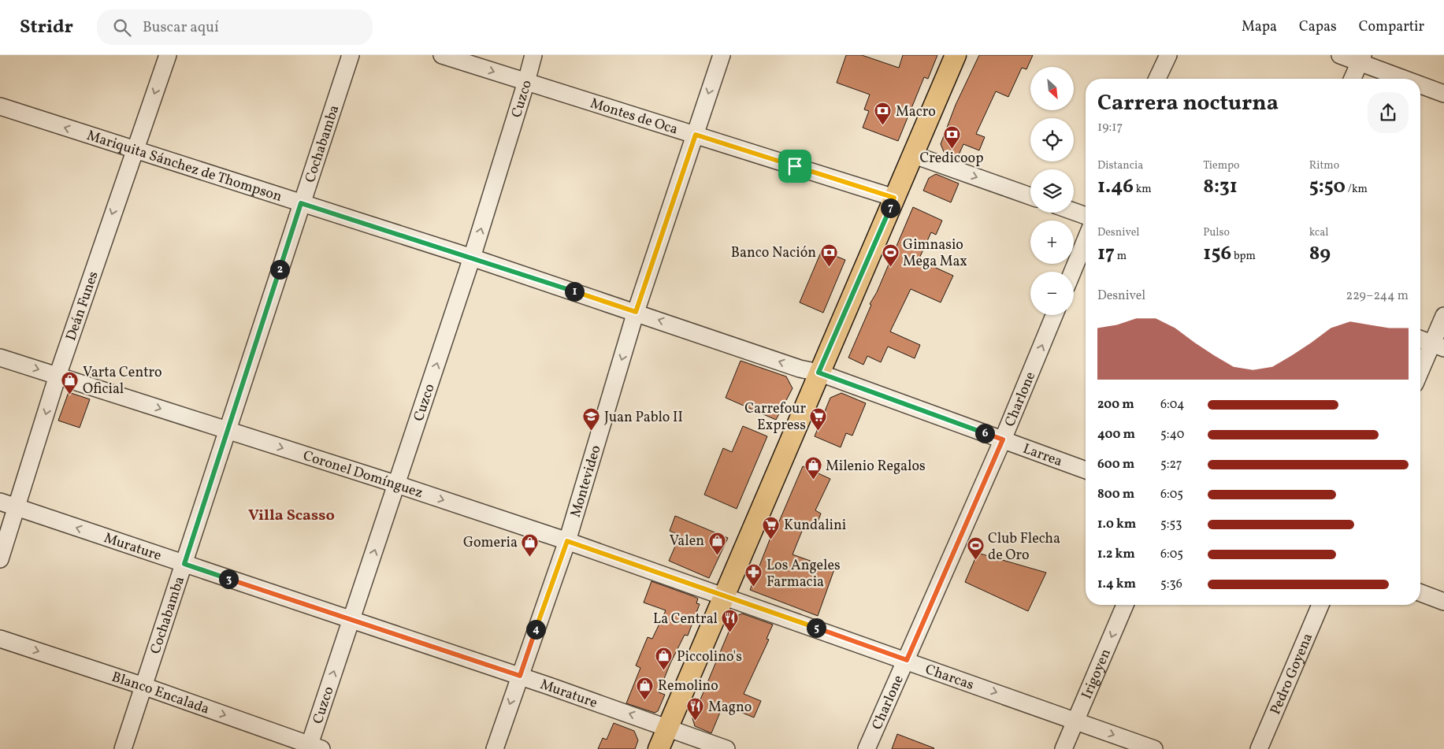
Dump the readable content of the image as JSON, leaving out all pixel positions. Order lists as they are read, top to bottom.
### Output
{
  "streets": {
    "street": [
      "Cuzco",
      "Montes de Oca",
      "Cochabamba",
      "Mariquita Sánchez de Thompson",
      "Deán Funes",
      "Charlone",
      "Larrea",
      "Coronel Domínguez",
      "Montevideo",
      "Murature",
      "Irigoyen",
      "Pedro Goyena",
      "Charcas",
      "Blanco Encalada"
    ]
  },
  "crossings": [
    ["Cuzco", "Montes de Oca"],
    ["Cuzco", "Mariquita Sánchez de Thompson"],
    ["Cuzco", "Coronel Domínguez"],
    ["Cuzco", "Murature"],
    ["Cuzco", "Blanco Encalada"],
    ["Montes de Oca", "Montevideo"],
    ["Cochabamba", "Mariquita Sánchez de Thompson"],
    ["Cochabamba", "Coronel Domínguez"],
    ["Cochabamba", "Murature"],
    ["Cochabamba", "Blanco Encalada"],
    ["Mariquita Sánchez de Thompson", "Deán Funes"],
    ["Mariquita Sánchez de Thompson", "Larrea"],
    ["Mariquita Sánchez de Thompson", "Montevideo"],
    ["Deán Funes", "Coronel Domínguez"],
    ["Deán Funes", "Murature"],
    ["Charlone", "Larrea"],
    ["Charlone", "Charcas"],
    ["Coronel Domínguez", "Montevideo"],
    ["Coronel Domínguez", "Charcas"],
    ["Montevideo", "Murature"],
    ["Irigoyen", "Charcas"]
  ],
  "one_way": [
    "Cuzco",
    "Mariquita Sánchez de Thompson",
    "Deán Funes",
    "Coronel Domínguez",
    "Montevideo",
    "Murature",
    "Irigoyen",
    "Charcas",
    "Blanco Encalada"
  ],
  "districts": ["Villa Scasso"],
  "places": {
    "bank": ["Macro", "Credicoop", "Banco Nación"],
    "sports": ["Gimnasio Mega Max", "Club Flecha de Oro"],
    "shop": [
      "Varta Centro Oficial",
      "Milenio Regalos",
      "Valen",
      "Gomeria",
      "Piccolino's",
      "Remolino"
    ],
    "supermarket": ["Carrefour Express", "Kundalini"],
    "school or university": ["Juan Pablo II"],
    "pharmacy": ["Los Angeles Farmacia"],
    "restaurant": ["La Central", "Magno"]
  },
  "north": "bottom right",
  "page": {
    "header": "Stridr",
    "search": "Buscar aquí",
    "nav": ["Mapa", "Capas", "Compartir"],
    "map_buttons": ["+", "−"],
    "heading": ["Carrera nocturna", "19:17"],
    "stats": [
      ["Distancia", "1.46 km"],
      ["Tiempo", "8:31"],
      ["Ritmo", "5:50 /km"],
      ["Desnivel", "17 m"],
      ["Pulso", "156 bpm"],
      ["kcal", "89"]
    ],
    "pins": [
      "7",
      "2",
      "1",
      "6",
      "3",
      "5",
      "4"
    ],
    "chart": ["Desnivel", "229–244 m"],
    "list": [
      {
        "name": "200 m",
        "note": "6:04"
      },
      {
        "name": "400 m",
        "note": "5:40"
      },
      {
        "name": "600 m",
        "note": "5:27"
      },
      {
        "name": "800 m",
        "note": "6:05"
      },
      {
        "name": "1.0 km",
        "note": "5:53"
      },
      {
        "name": "1.2 km",
        "note": "6:05"
      },
      {
        "name": "1.4 km",
        "note": "5:36"
      }
    ]
  }
}
